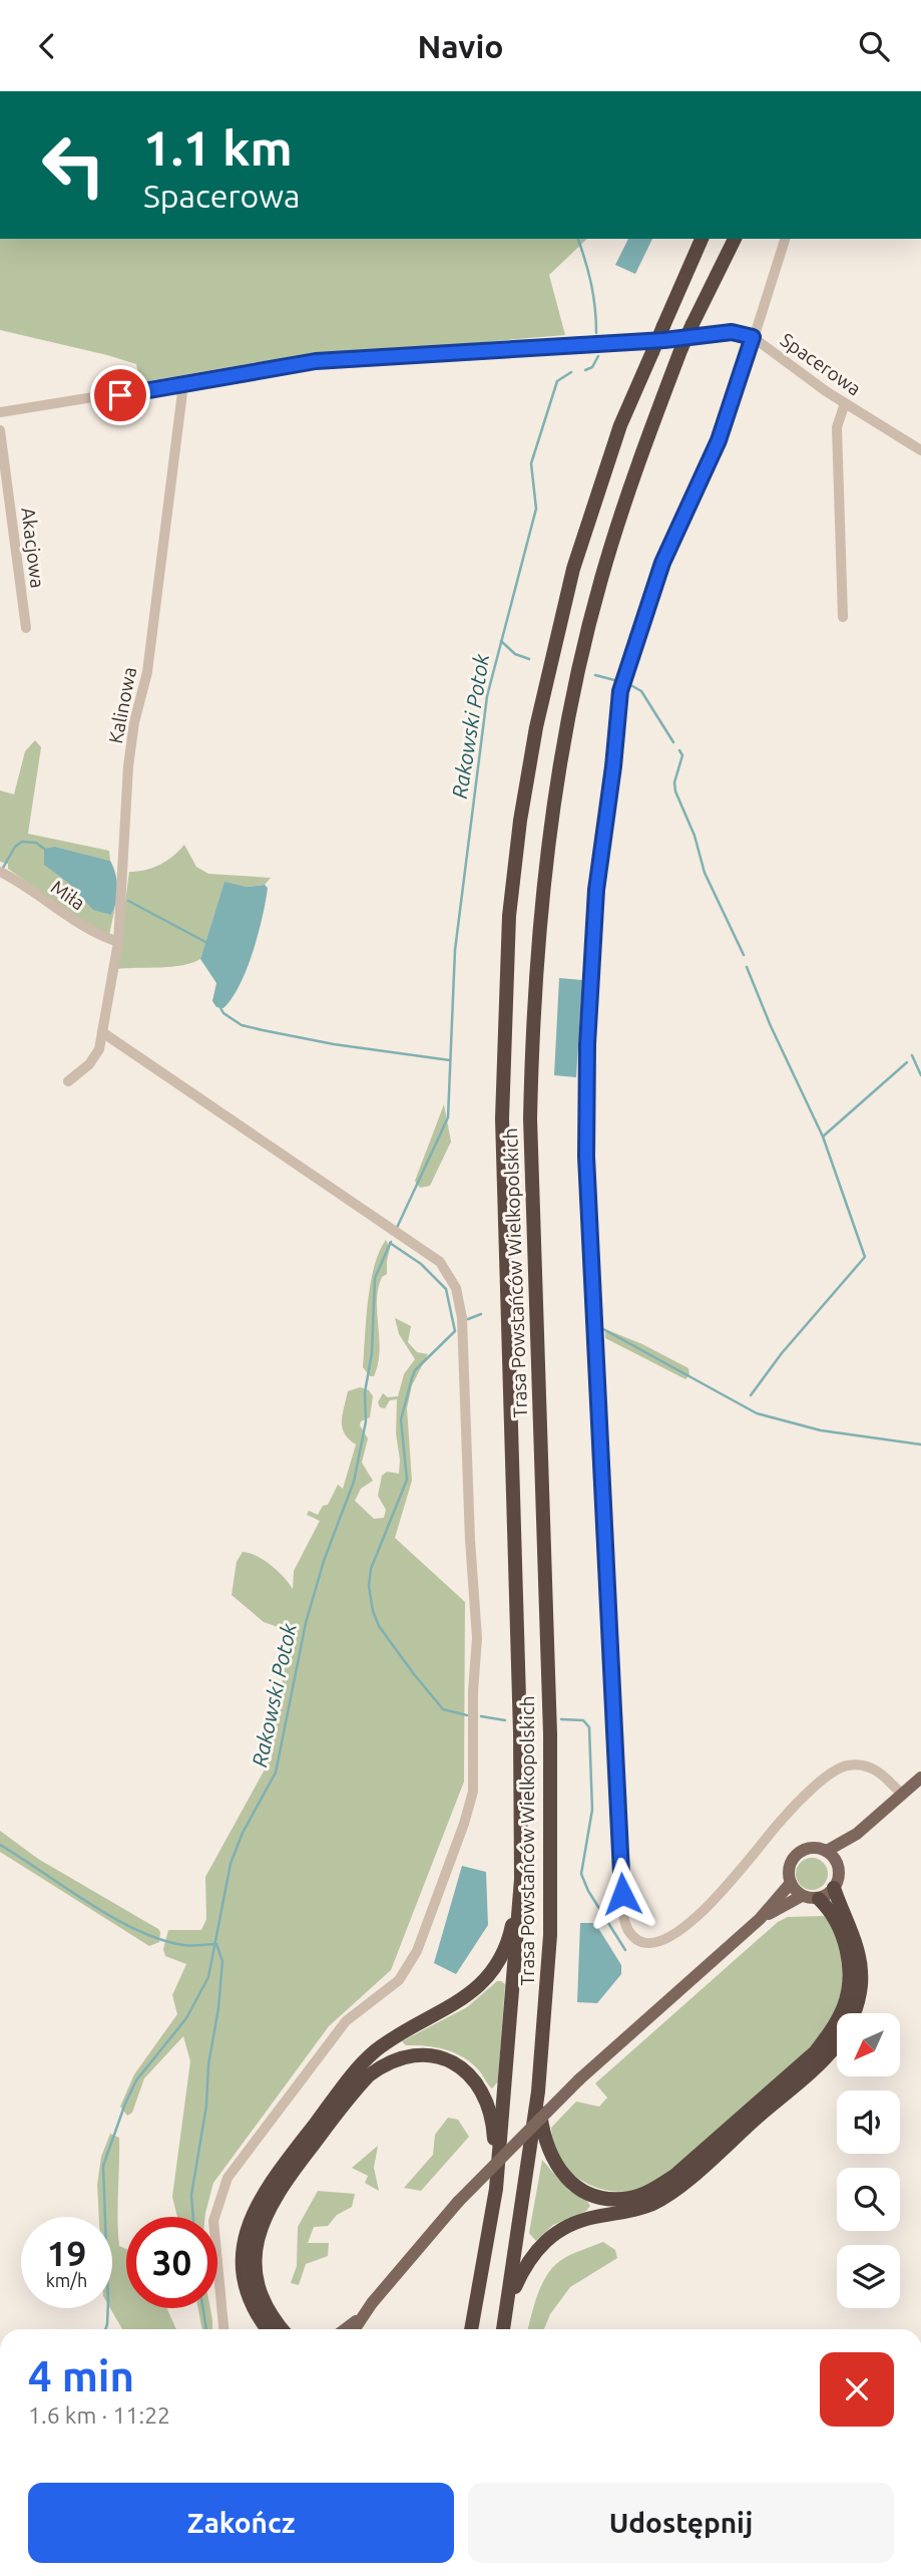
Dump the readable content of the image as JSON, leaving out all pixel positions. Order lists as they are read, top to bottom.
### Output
{
  "streets": {
    "highway": ["Trasa Powstańców Wielkopolskich"],
    "street": [
      "Spacerowa",
      "Akacjowa",
      "Kalinowa",
      "Miła"
    ]
  },
  "crossings": [
    ["Spacerowa", "Kalinowa"],
    ["Kalinowa", "Miła"]
  ],
  "water": ["Rakowski Potok"],
  "north": "bottom left",
  "page": {
    "header": "Navio",
    "turn": ["1.1 km", "Spacerowa"],
    "speed": "19 km/h",
    "limit": "30",
    "heading": ["4 min", "1.6 km · 11:22"],
    "buttons": ["Zakończ", "Udostępnij"]
  }
}
